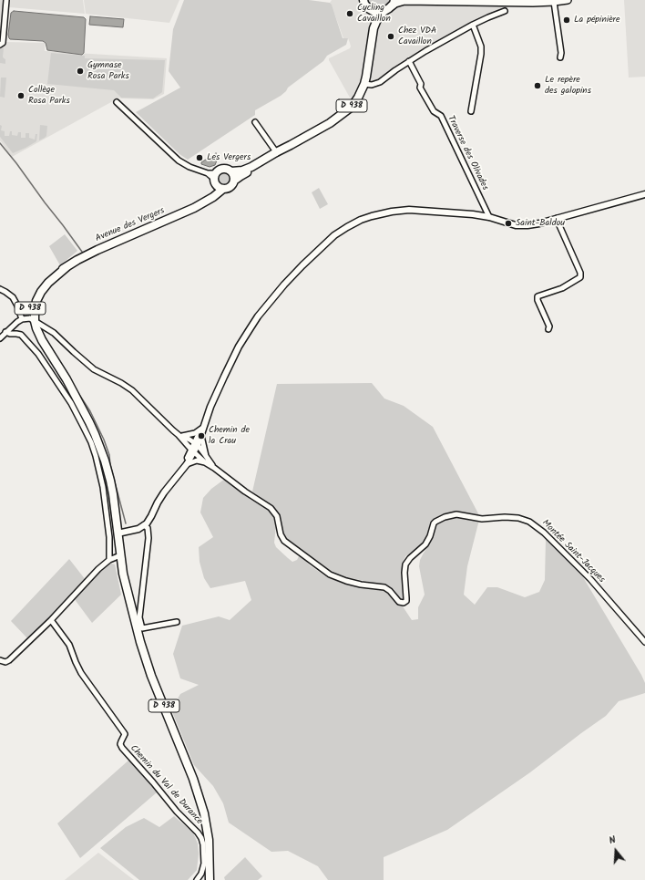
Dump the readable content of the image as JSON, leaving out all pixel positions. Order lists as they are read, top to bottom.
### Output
{
  "streets": {
    "main road": ["D 938", "Avenue des Vergers"],
    "street": ["Traverse des Olivades", "Montée Saint-Jacques", "Chemin du Val de Durance"]
  },
  "crossings": [
    ["D 938", "Avenue des Vergers"]
  ],
  "places": [
    "Cycling Cavaillon",
    "La pépinière",
    "Chez VDA Cavaillon",
    "Gymnase Rosa Parks",
    "Le repère des galopins",
    "Collège Rosa Parks",
    "Les Vergers",
    "Saint-Baldou",
    "Chemin de la Crau"
  ],
  "north": "top"
}
